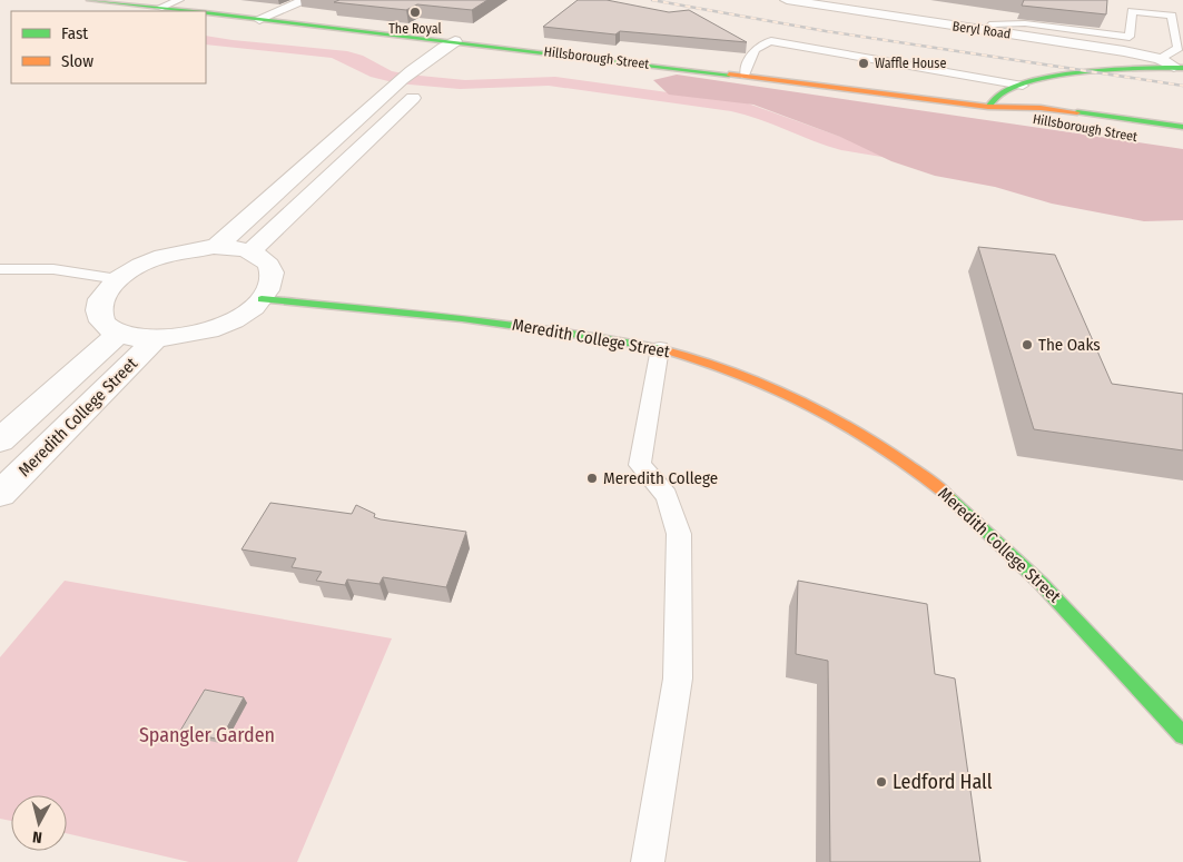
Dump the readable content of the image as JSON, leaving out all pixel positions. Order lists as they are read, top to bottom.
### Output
{
  "streets": {
    "main road": ["Beryl Road", "Hillsborough Street", "Meredith College Street"]
  },
  "crossings": [
    ["Beryl Road", "Hillsborough Street"],
    ["Hillsborough Street", "Meredith College Street"]
  ],
  "parks": ["Spangler Garden"],
  "places": [
    "The Royal",
    "Waffle House",
    "The Oaks",
    "Meredith College",
    "Ledford Hall"
  ],
  "legend": ["Fast", "Slow"],
  "north": "bottom"
}
